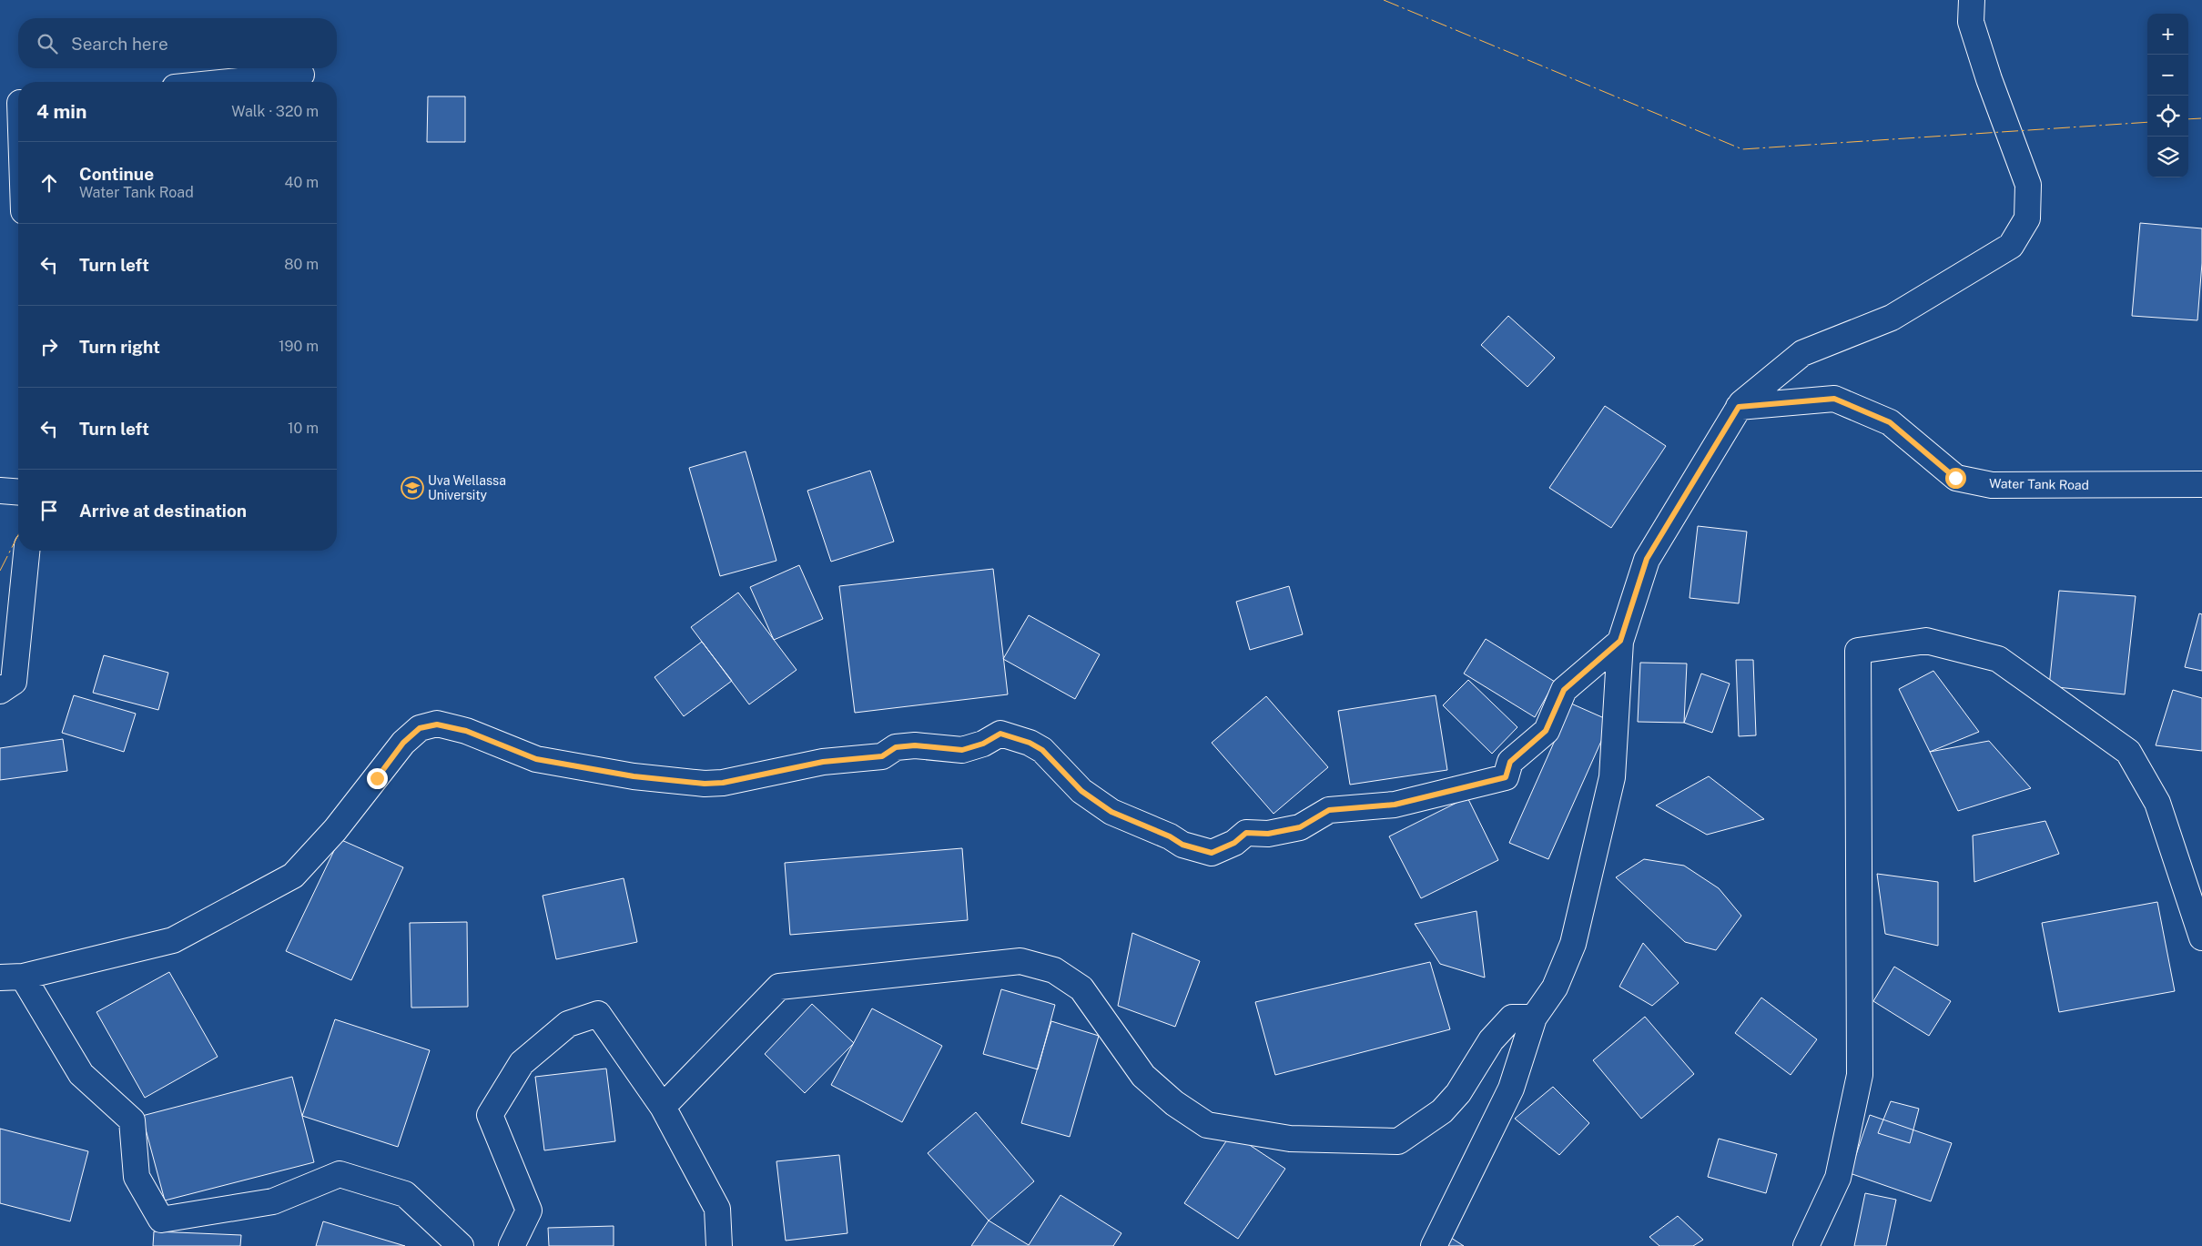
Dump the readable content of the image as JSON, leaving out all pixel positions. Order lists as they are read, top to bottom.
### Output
{
  "streets": {
    "street": ["Water Tank Road"]
  },
  "places": {
    "school or university": ["Uva Wellassa University"]
  },
  "page": {
    "map_buttons": ["+", "−"],
    "search": "Search here",
    "heading": ["4 min", "Walk · 320 m"],
    "list": [
      ["Continue", "Water Tank Road", "40 m"],
      ["Turn left", "80 m"],
      ["Turn right", "190 m"],
      ["Turn left", "10 m"],
      "Arrive at destination"
    ]
  }
}
